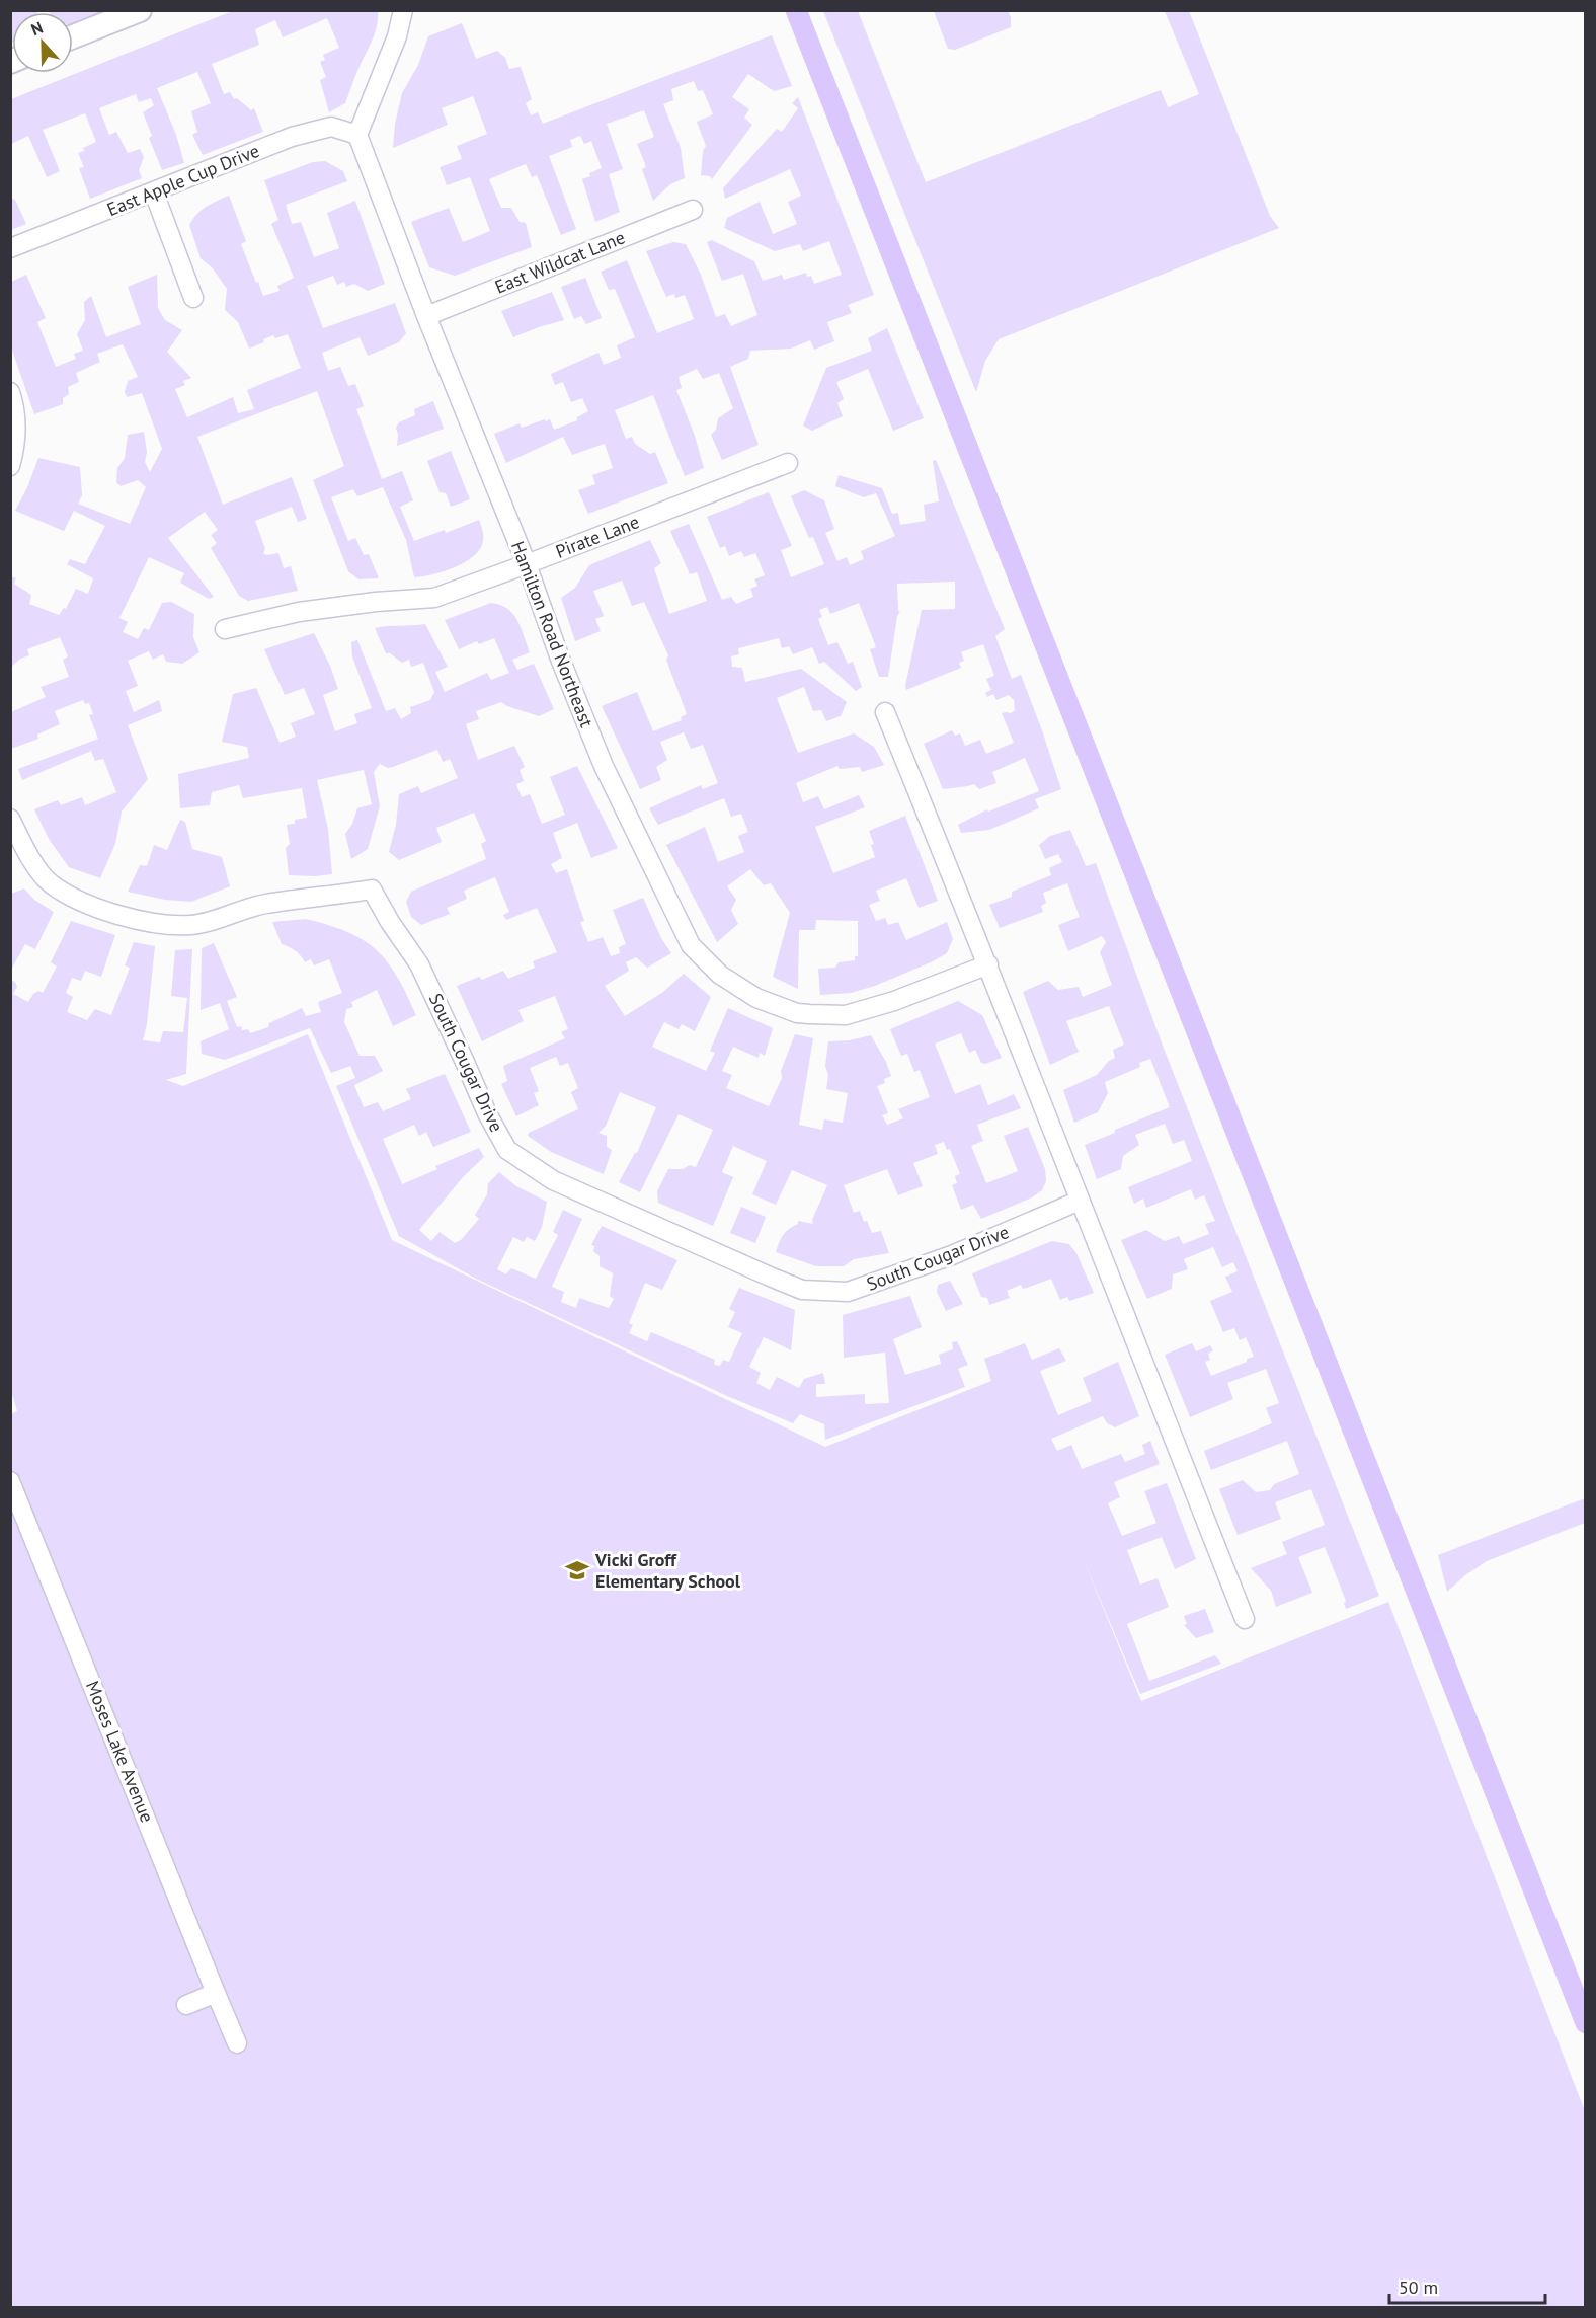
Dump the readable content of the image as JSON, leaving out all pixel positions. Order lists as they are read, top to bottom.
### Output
{
  "streets": {
    "street": [
      "East Apple Cup Drive",
      "East Wildcat Lane",
      "Pirate Lane",
      "Hamilton Road Northeast",
      "South Cougar Drive",
      "Moses Lake Avenue"
    ]
  },
  "crossings": [
    ["East Apple Cup Drive", "Hamilton Road Northeast"],
    ["East Wildcat Lane", "Hamilton Road Northeast"],
    ["Pirate Lane", "Hamilton Road Northeast"]
  ],
  "places": {
    "school or university": ["Vicki Groff Elementary School"]
  },
  "scale_bar": "50 m",
  "north": "top"
}
